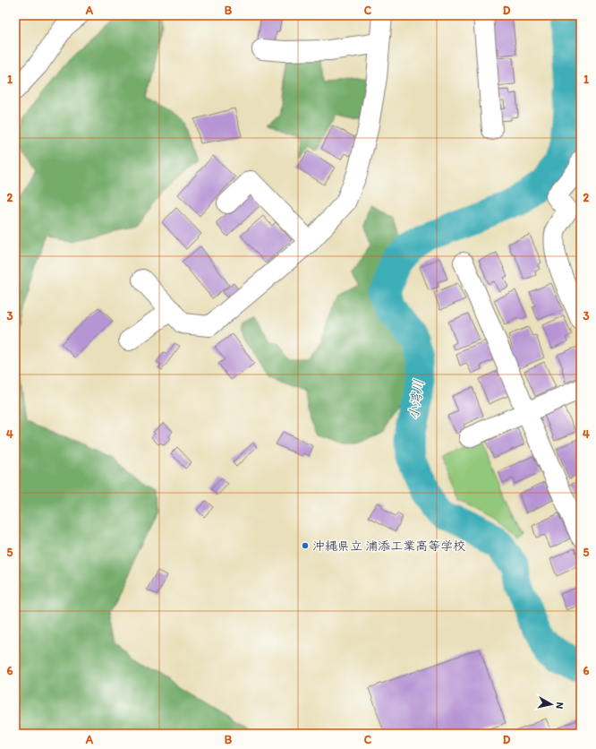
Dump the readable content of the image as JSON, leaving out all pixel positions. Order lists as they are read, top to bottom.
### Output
{
  "water": ["小湾川"],
  "places": ["沖縄県立 浦添工業高等学校"],
  "north": "right",
  "grid": {
    "columns": [
      "A",
      "B",
      "C",
      "D"
    ],
    "rows": [
      "1",
      "2",
      "3",
      "4",
      "5",
      "6"
    ]
  }
}
